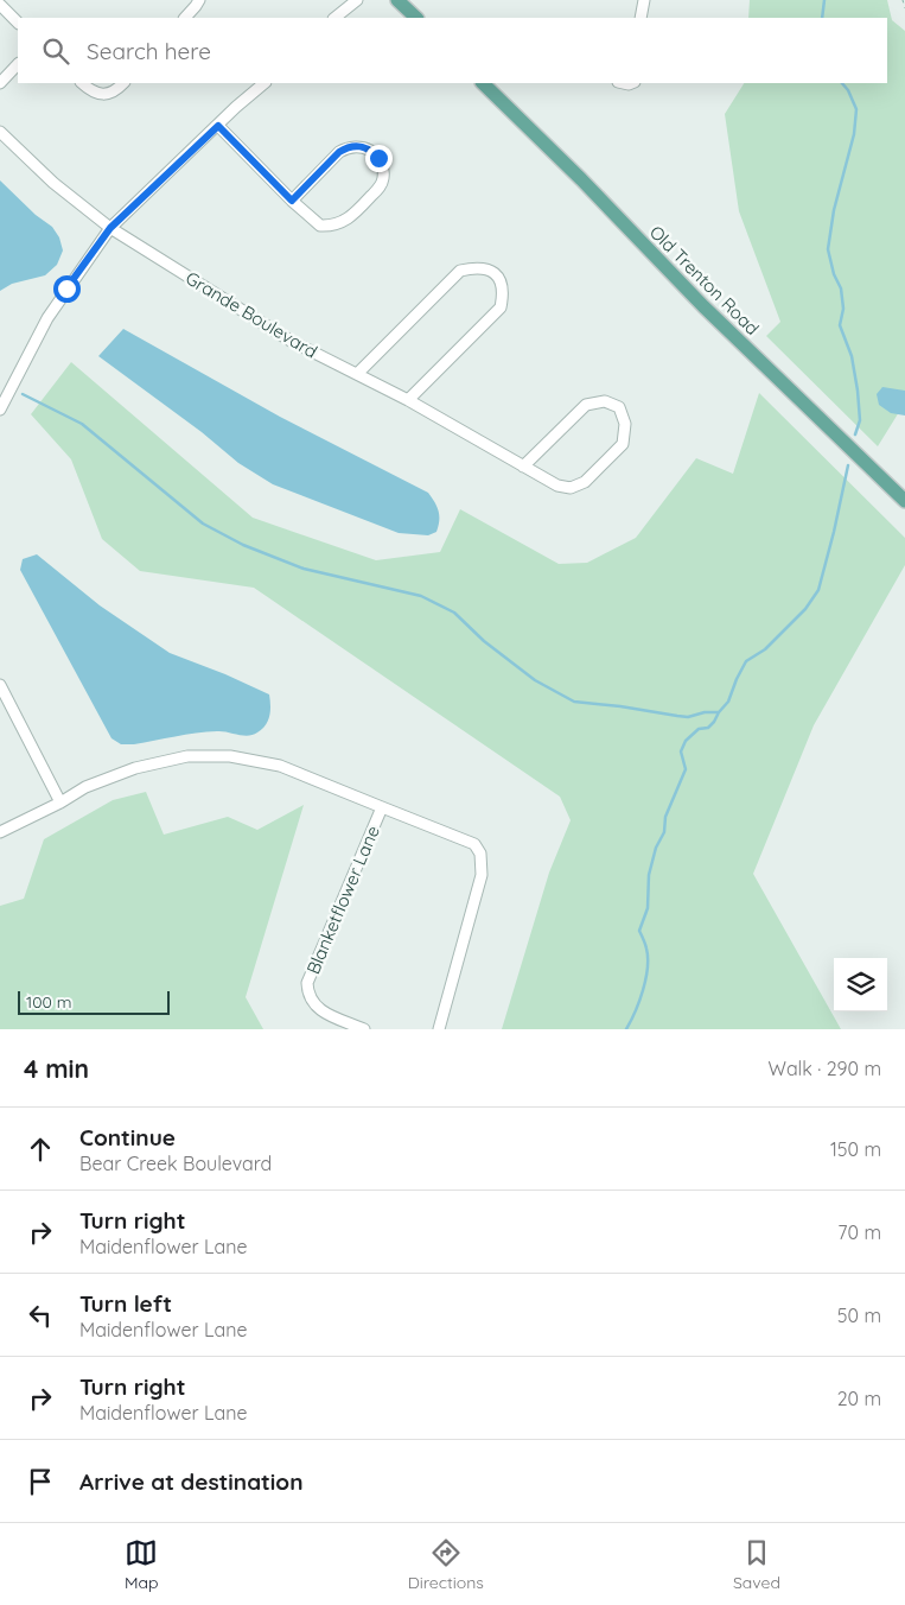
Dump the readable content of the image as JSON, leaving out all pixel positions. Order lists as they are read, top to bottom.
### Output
{
  "streets": {
    "main road": ["Old Trenton Road"],
    "street": ["Grande Boulevard", "Blanketflower Lane"]
  },
  "scale_bar": "100 m",
  "page": {
    "search": "Search here",
    "scale": "100 m",
    "heading": ["4 min", "Walk · 290 m"],
    "list": [
      ["Continue", "Bear Creek Boulevard", "150 m"],
      ["Turn right", "Maidenflower Lane", "70 m"],
      ["Turn left", "Maidenflower Lane", "50 m"],
      ["Turn right", "Maidenflower Lane", "20 m"],
      "Arrive at destination"
    ],
    "nav": ["Map", "Directions", "Saved"]
  }
}
